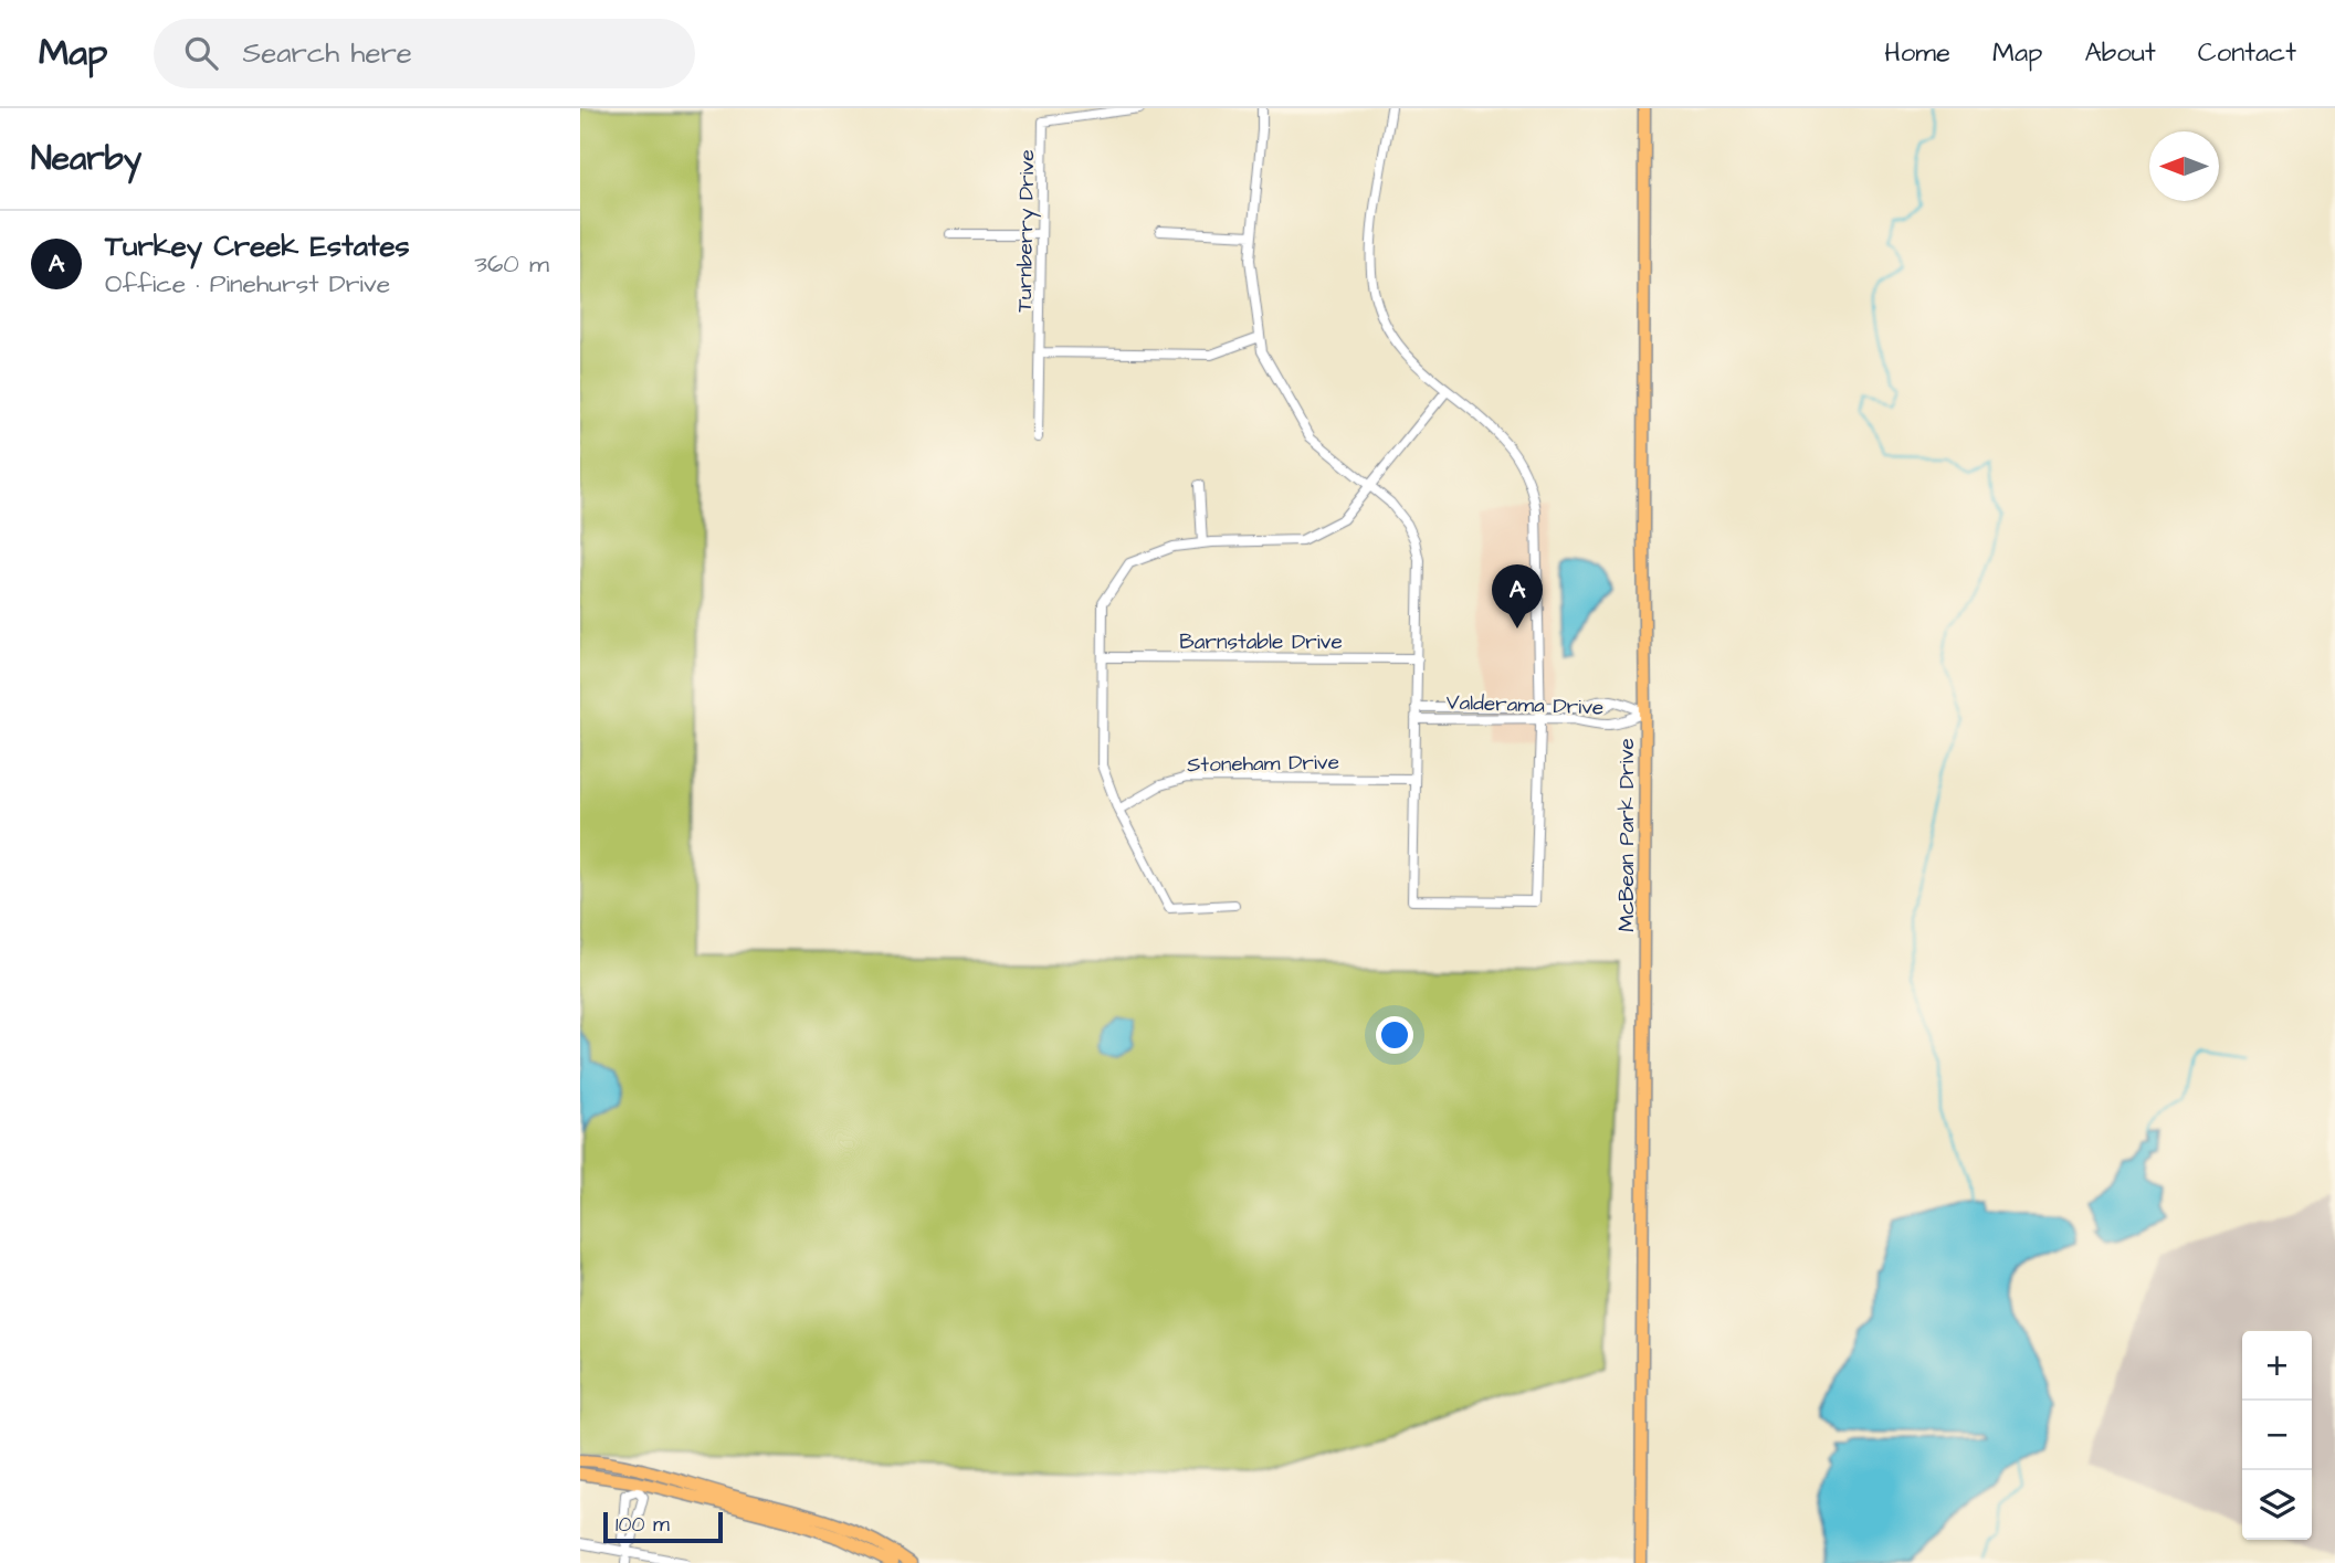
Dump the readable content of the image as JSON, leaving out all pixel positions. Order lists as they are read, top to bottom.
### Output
{
  "streets": {
    "main road": ["McBean Park Drive"],
    "street": [
      "Turnberry Drive",
      "Barnstable Drive",
      "Valderama Drive",
      "Stoneham Drive"
    ]
  },
  "crossings": [
    ["Valderama Drive", "McBean Park Drive"]
  ],
  "scale_bar": "100 m",
  "north": "left",
  "page": {
    "header": "Map",
    "search": "Search here",
    "nav": [
      "Home",
      "Map",
      "About",
      "Contact"
    ],
    "heading": "Nearby",
    "list": [
      {
        "mark": "A",
        "name": "Turkey Creek Estates",
        "note": "Office · Pinehurst Drive",
        "value": "360 m"
      }
    ],
    "pins": "A",
    "map_buttons": ["+", "−"],
    "scale": "100 m"
  }
}
